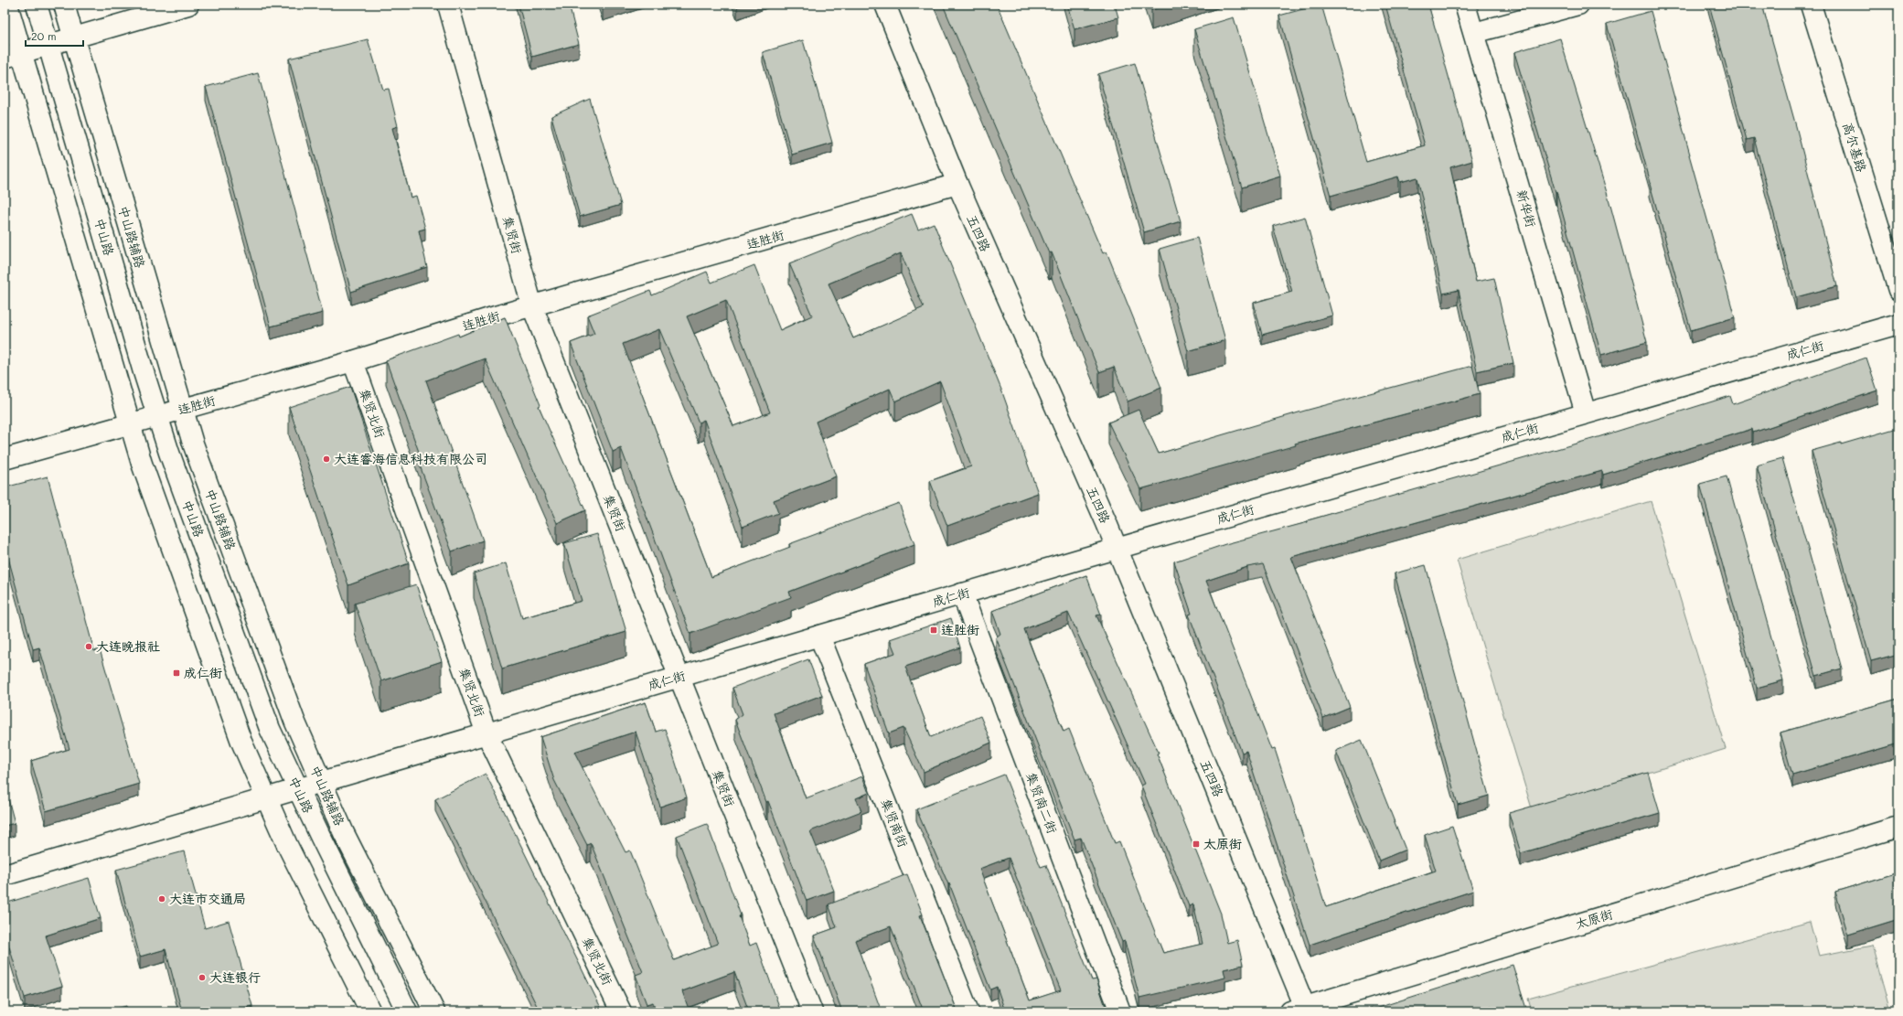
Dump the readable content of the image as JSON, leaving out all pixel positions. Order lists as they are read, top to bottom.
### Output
{
  "streets": {
    "main road": [
      "高尔基路",
      "新华街",
      "五四路",
      "集贤街",
      "中山路",
      "中山路辅路",
      "连胜街",
      "成仁街",
      "集贤北街",
      "集贤南二街",
      "集贤南街",
      "太原街"
    ]
  },
  "crossings": [
    ["新华街", "成仁街"],
    ["五四路", "连胜街"],
    ["五四路", "成仁街"],
    ["五四路", "太原街"],
    ["集贤街", "连胜街"],
    ["集贤街", "成仁街"],
    ["中山路", "连胜街"],
    ["中山路", "成仁街"],
    ["中山路辅路", "连胜街"],
    ["中山路辅路", "成仁街"],
    ["连胜街", "集贤北街"],
    ["成仁街", "集贤北街"],
    ["成仁街", "集贤南二街"],
    ["成仁街", "集贤南街"]
  ],
  "places": {
    "other": [
      "大连睿海信息科技有限公司",
      "大连晚报社",
      "大连市交通局",
      "大连银行"
    ],
    "transit": ["连胜街", "成仁街", "太原街"]
  },
  "scale_bar": "20 m"
}
